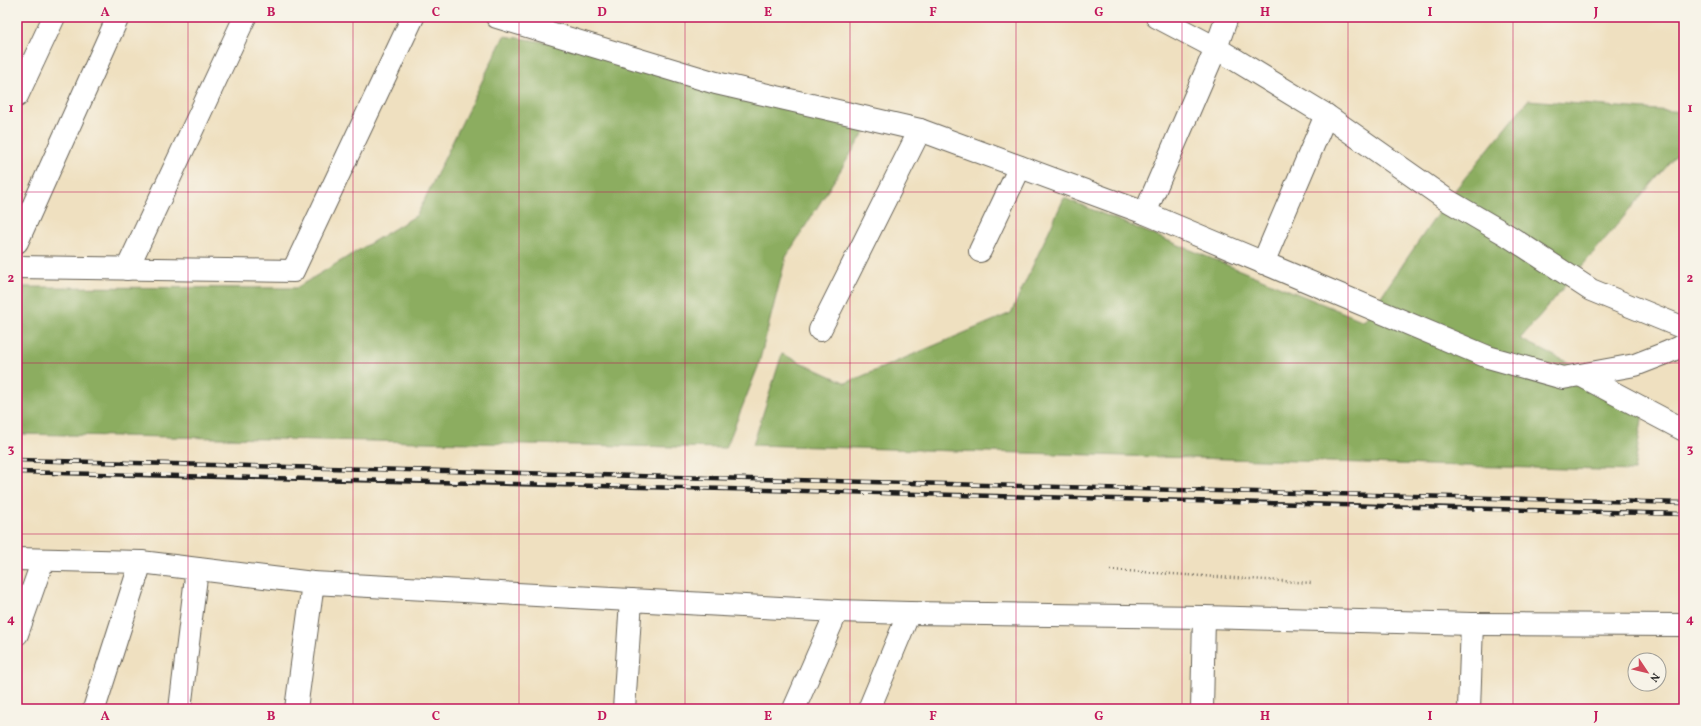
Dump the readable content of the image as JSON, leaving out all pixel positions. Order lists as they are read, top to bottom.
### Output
{
  "north": "bottom right",
  "grid": {
    "columns": [
      "A",
      "B",
      "C",
      "D",
      "E",
      "F",
      "G",
      "H",
      "I",
      "J"
    ],
    "rows": [
      "1",
      "2",
      "3",
      "4"
    ]
  }
}
